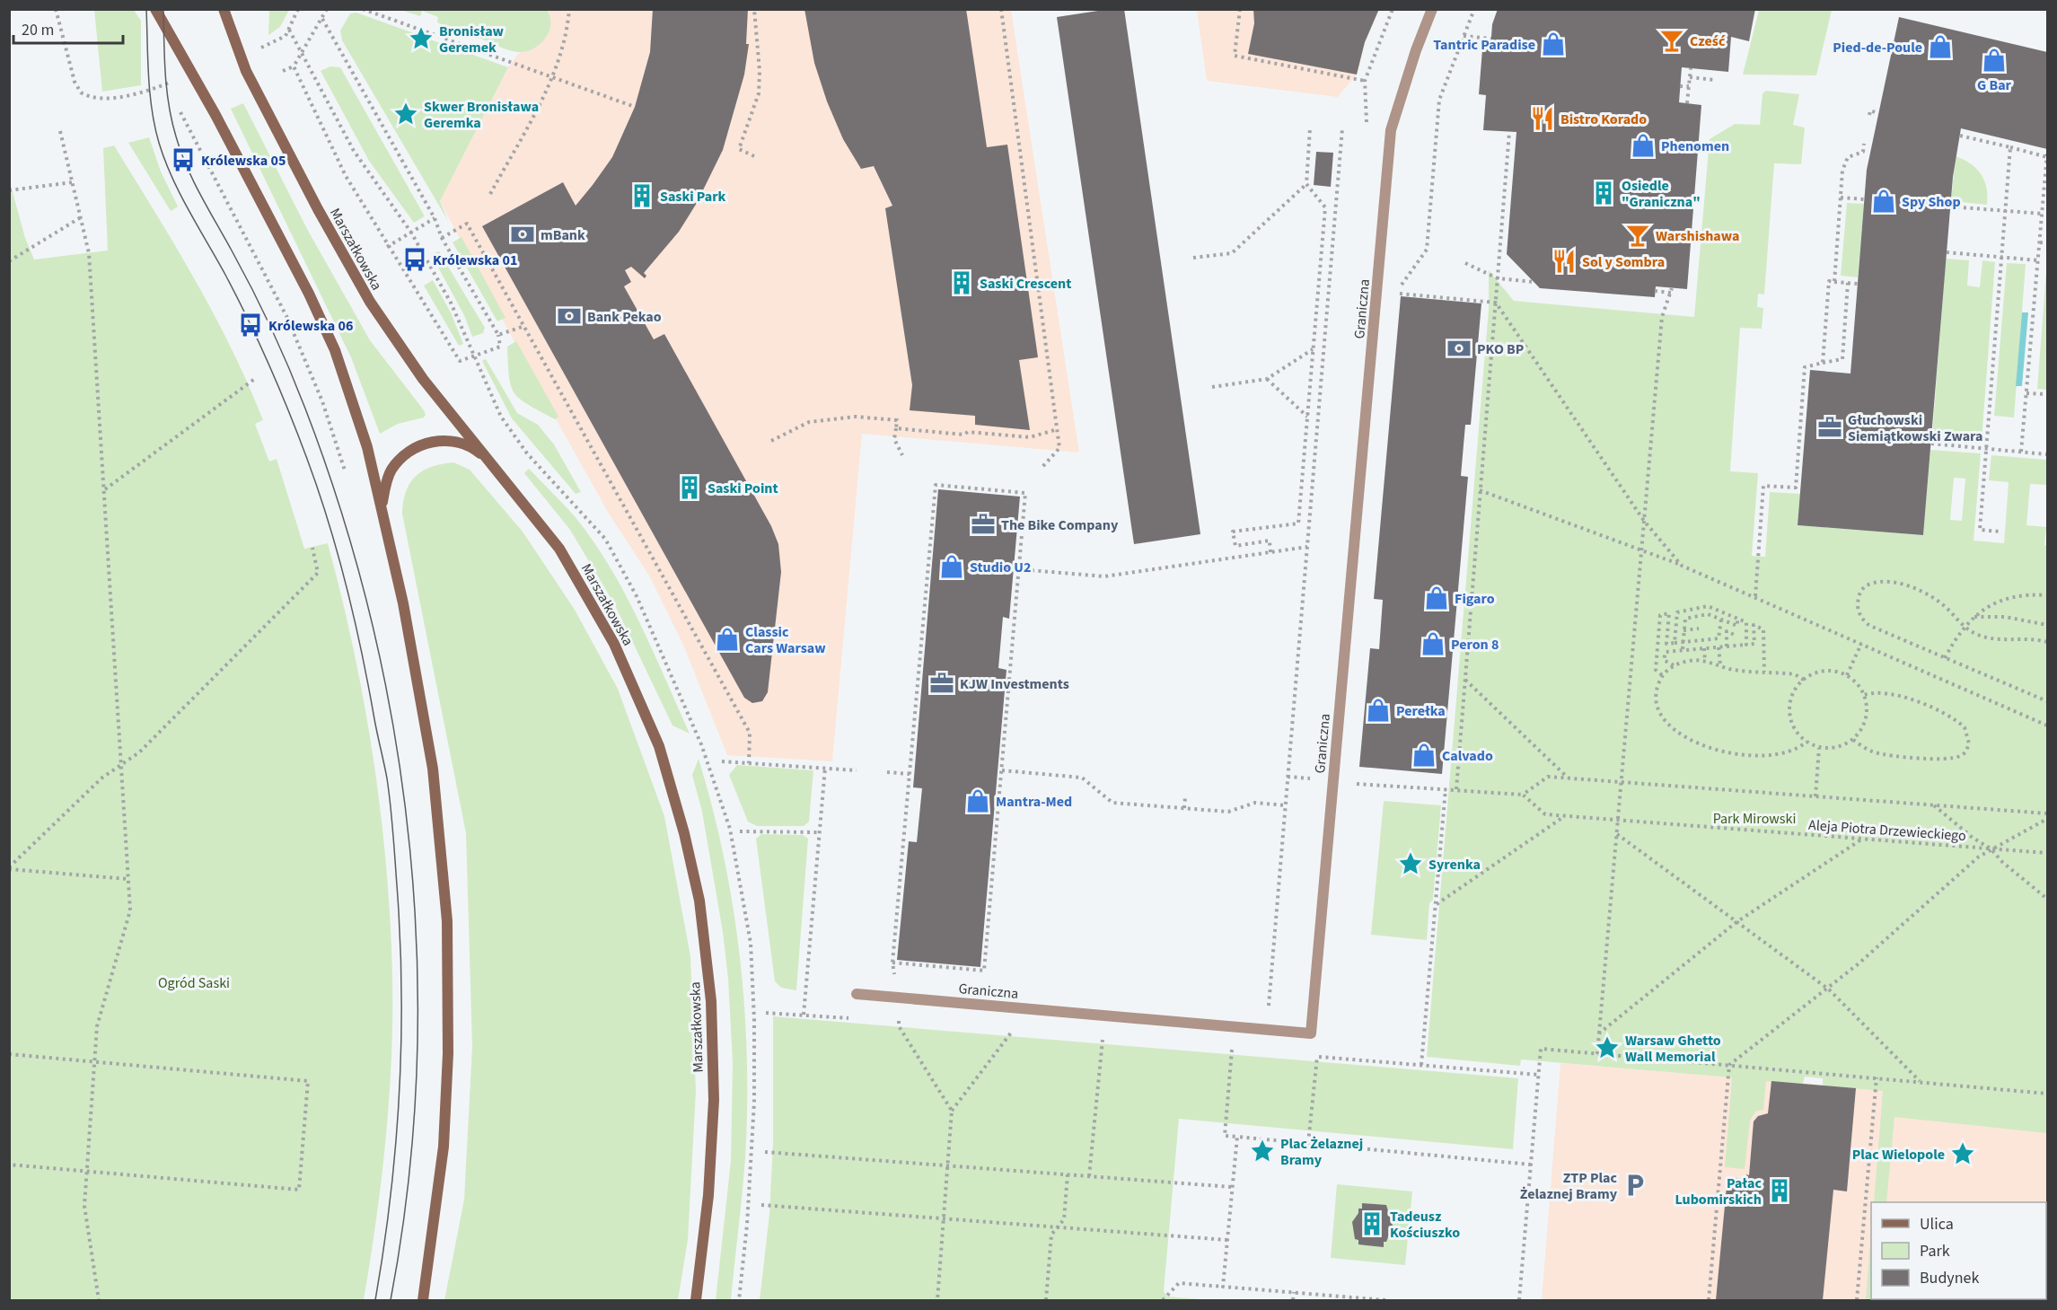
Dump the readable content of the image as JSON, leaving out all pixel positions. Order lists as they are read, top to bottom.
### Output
{
  "streets": {
    "main road": ["Marszałkowska"],
    "street": ["Graniczna"],
    "path": ["Aleja Piotra Drzewieckiego"]
  },
  "parks": ["Park Mirowski", "Ogród Saski"],
  "places": {
    "place": [
      "Bronisław Geremek",
      "Skwer Bronisława Geremka",
      "Syrenka",
      "Warsaw Ghetto Wall Memorial",
      "Plac Żelaznej Bramy",
      "Plac Wielopole"
    ],
    "bar": ["Cześć", "Warshishawa"],
    "shop": [
      "Tantric Paradise",
      "Pied-de-Poule",
      "G Bar",
      "Phenomen",
      "Spy Shop",
      "Studio U2",
      "Figaro",
      "Classic Cars Warsaw",
      "Peron 8",
      "Perełka",
      "Calvado",
      "Mantra-Med"
    ],
    "restaurant": ["Bistro Korado", "Sol y Sombra"],
    "bus stop": ["Królewska 05", "Królewska 01", "Królewska 06"],
    "building": [
      "Osiedle \"Graniczna\"",
      "Saski Park",
      "Saski Crescent",
      "Saski Point",
      "Pałac Lubomirskich",
      "Tadeusz Kościuszko"
    ],
    "bank": ["mBank", "Bank Pekao", "PKO BP"],
    "office": ["Głuchowski Siemiątkowski Zwara", "The Bike Company", "KJW Investments"],
    "parking": ["ZTP Plac Żelaznej Bramy"]
  },
  "legend": ["Ulica", "Park", "Budynek"],
  "scale_bar": "20 m"
}
